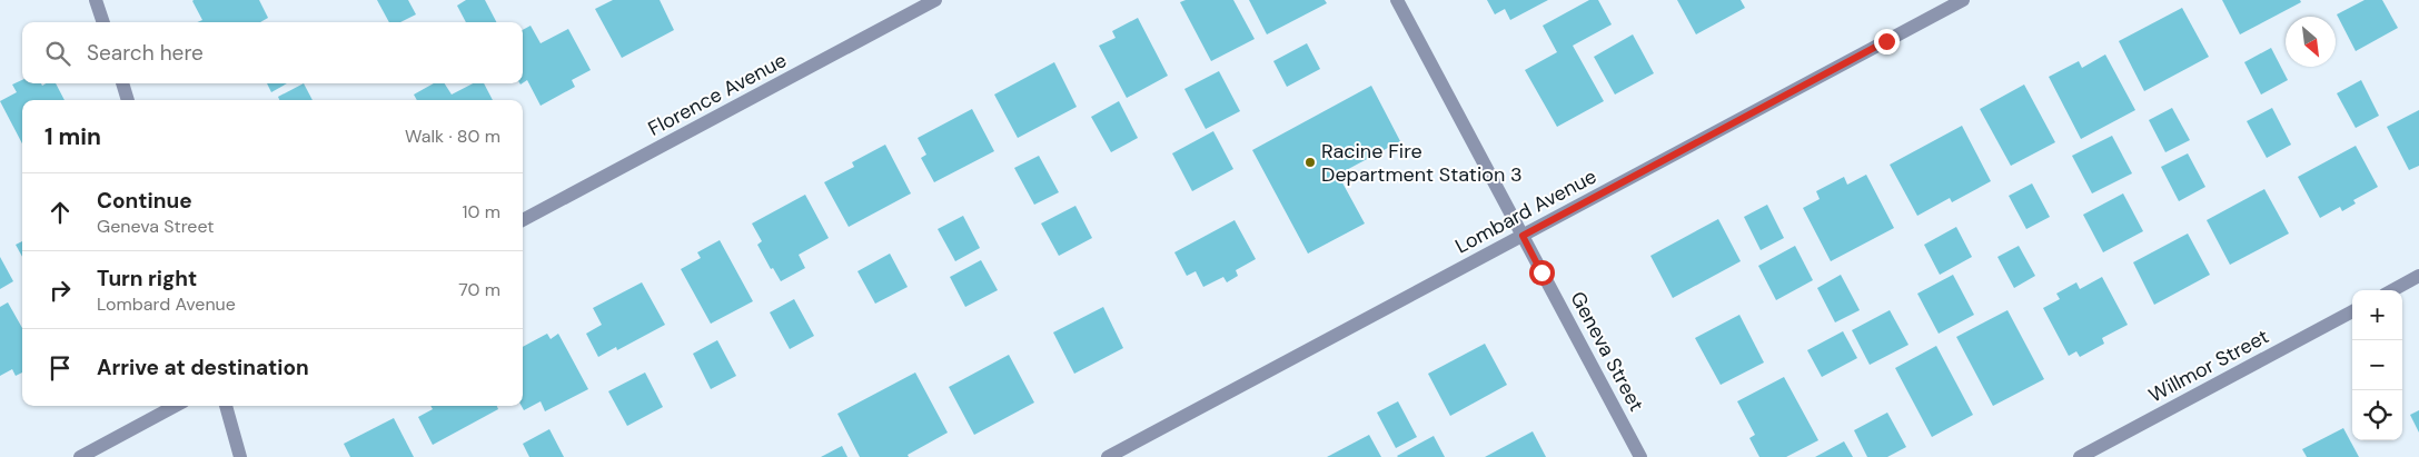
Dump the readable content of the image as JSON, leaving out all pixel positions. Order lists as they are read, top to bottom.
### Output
{
  "streets": {
    "street": [
      "Florence Avenue",
      "Lombard Avenue",
      "Geneva Street",
      "Willmor Street"
    ]
  },
  "crossings": [
    ["Lombard Avenue", "Geneva Street"]
  ],
  "places": ["Racine Fire Department Station 3"],
  "north": "bottom right",
  "page": {
    "search": "Search here",
    "heading": ["1 min", "Walk · 80 m"],
    "list": [
      ["Continue", "Geneva Street", "10 m"],
      ["Turn right", "Lombard Avenue", "70 m"],
      "Arrive at destination"
    ],
    "map_buttons": ["+", "−"]
  }
}
